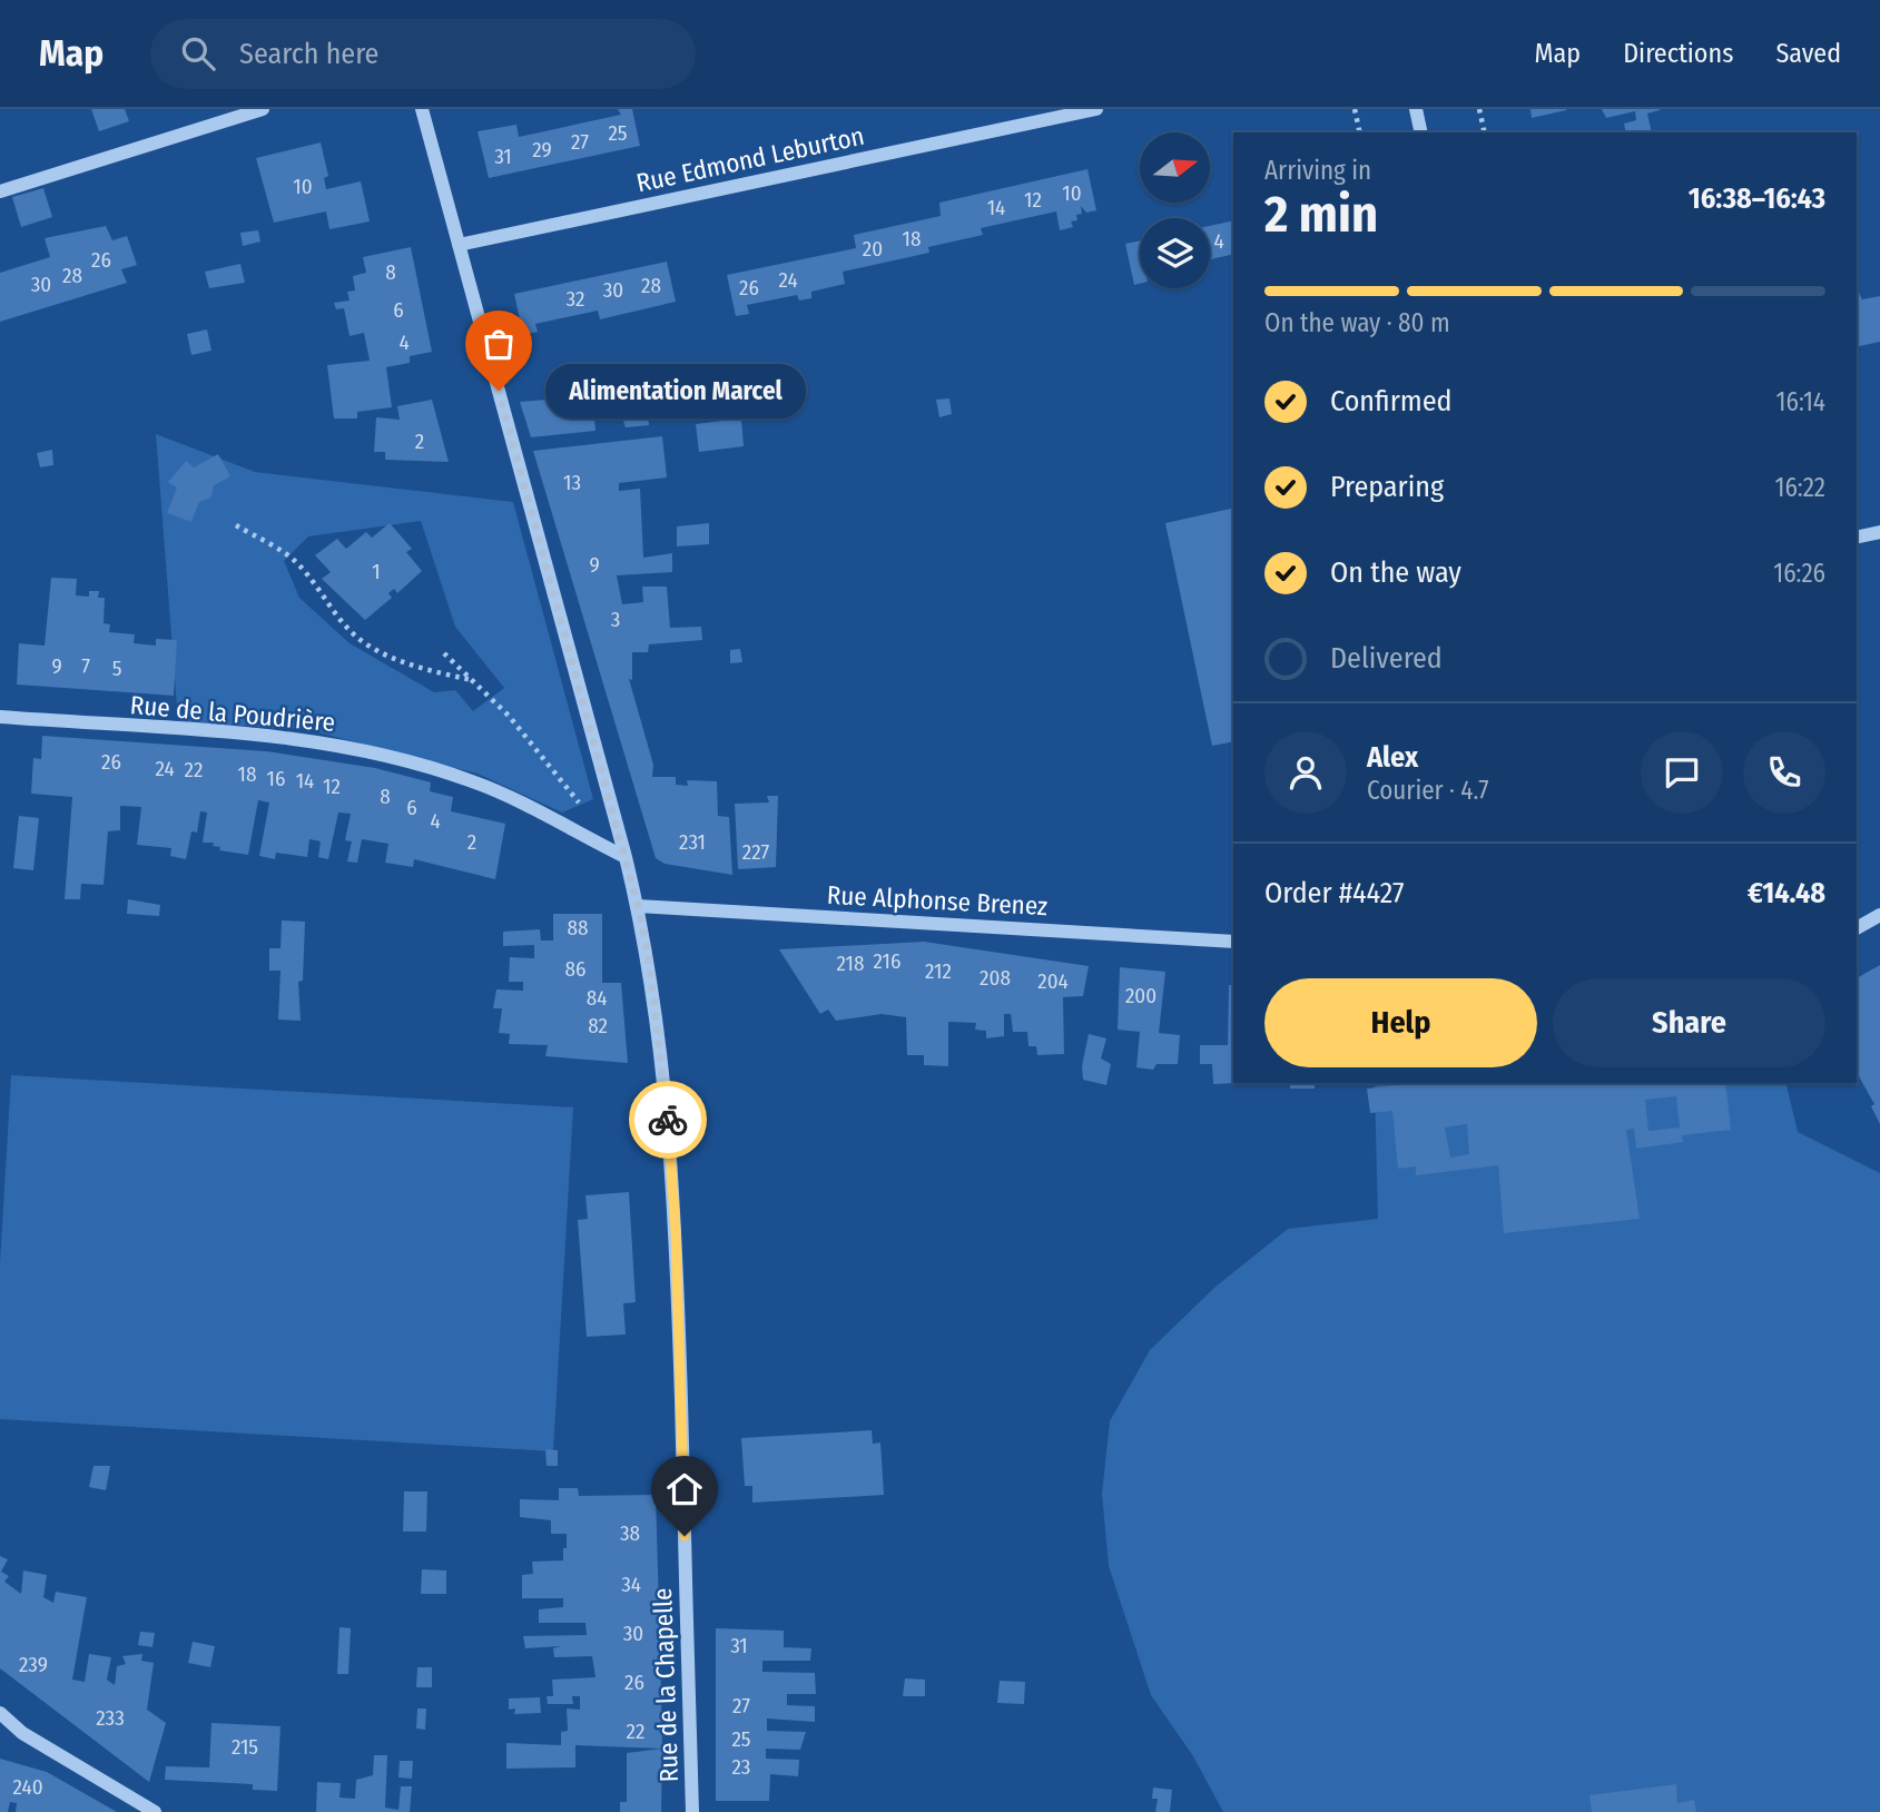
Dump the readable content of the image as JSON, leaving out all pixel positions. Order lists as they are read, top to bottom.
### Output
{
  "streets": {
    "street": [
      "Rue Edmond Leburton",
      "Rue de la Poudrière",
      "Rue Alphonse Brenez",
      "Rue de la Chapelle"
    ]
  },
  "crossings": [
    ["Rue Edmond Leburton", "Rue de la Chapelle"],
    ["Rue de la Poudrière", "Rue de la Chapelle"],
    ["Rue Alphonse Brenez", "Rue de la Chapelle"]
  ],
  "places": ["Alimentation Marcel"],
  "house_numbers": [
    "25",
    "27",
    "29",
    "31",
    "10",
    "10",
    "12",
    "14",
    "18",
    "4",
    "20",
    "26",
    "8",
    "28",
    "24",
    "30",
    "28",
    "26",
    "30",
    "32",
    "6",
    "4",
    "2",
    "13",
    "9",
    "1",
    "3",
    "9",
    "7",
    "5",
    "26",
    "24",
    "22",
    "18",
    "16",
    "14",
    "12",
    "8",
    "6",
    "4",
    "2",
    "231",
    "227",
    "88",
    "216",
    "218",
    "86",
    "212",
    "208",
    "204",
    "200",
    "84",
    "82",
    "38",
    "34",
    "30",
    "31",
    "239",
    "26",
    "27",
    "233",
    "22",
    "25",
    "215",
    "23",
    "240"
  ],
  "north": "right",
  "page": {
    "header": "Map",
    "search": "Search here",
    "nav": ["Map", "Directions", "Saved"],
    "heading": ["2 min", "Arriving in", "16:38–16:43"],
    "panel": [
      "Alex",
      "Courier · 4.7",
      "Order #4427",
      "€14.48"
    ],
    "bar": "On the way · 80 m",
    "list": [
      ["Confirmed", "16:14"],
      ["Preparing", "16:22"],
      ["On the way", "16:26"],
      "Delivered"
    ],
    "bubble": "Alimentation Marcel",
    "buttons": ["Help", "Share"]
  }
}
